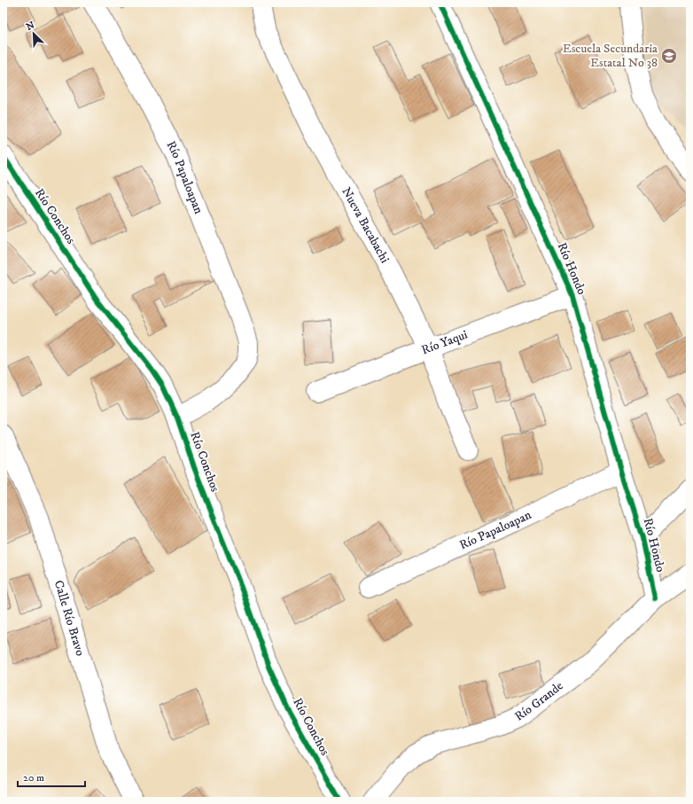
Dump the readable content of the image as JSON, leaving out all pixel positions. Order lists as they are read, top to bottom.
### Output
{
  "streets": {
    "street": [
      "Río Papaloapan",
      "Río Conchos",
      "Nueva Bacabachi",
      "Río Hondo",
      "Río Yaqui",
      "Calle Río Bravo",
      "Río Grande"
    ]
  },
  "crossings": [
    ["Río Papaloapan", "Río Conchos"],
    ["Río Papaloapan", "Río Hondo"],
    ["Nueva Bacabachi", "Río Yaqui"],
    ["Río Hondo", "Río Yaqui"],
    ["Río Hondo", "Río Grande"]
  ],
  "places": {
    "school or university": ["Escuela Secundaria Estatal No 38"]
  },
  "scale_bar": "20 m",
  "north": "top left"
}
